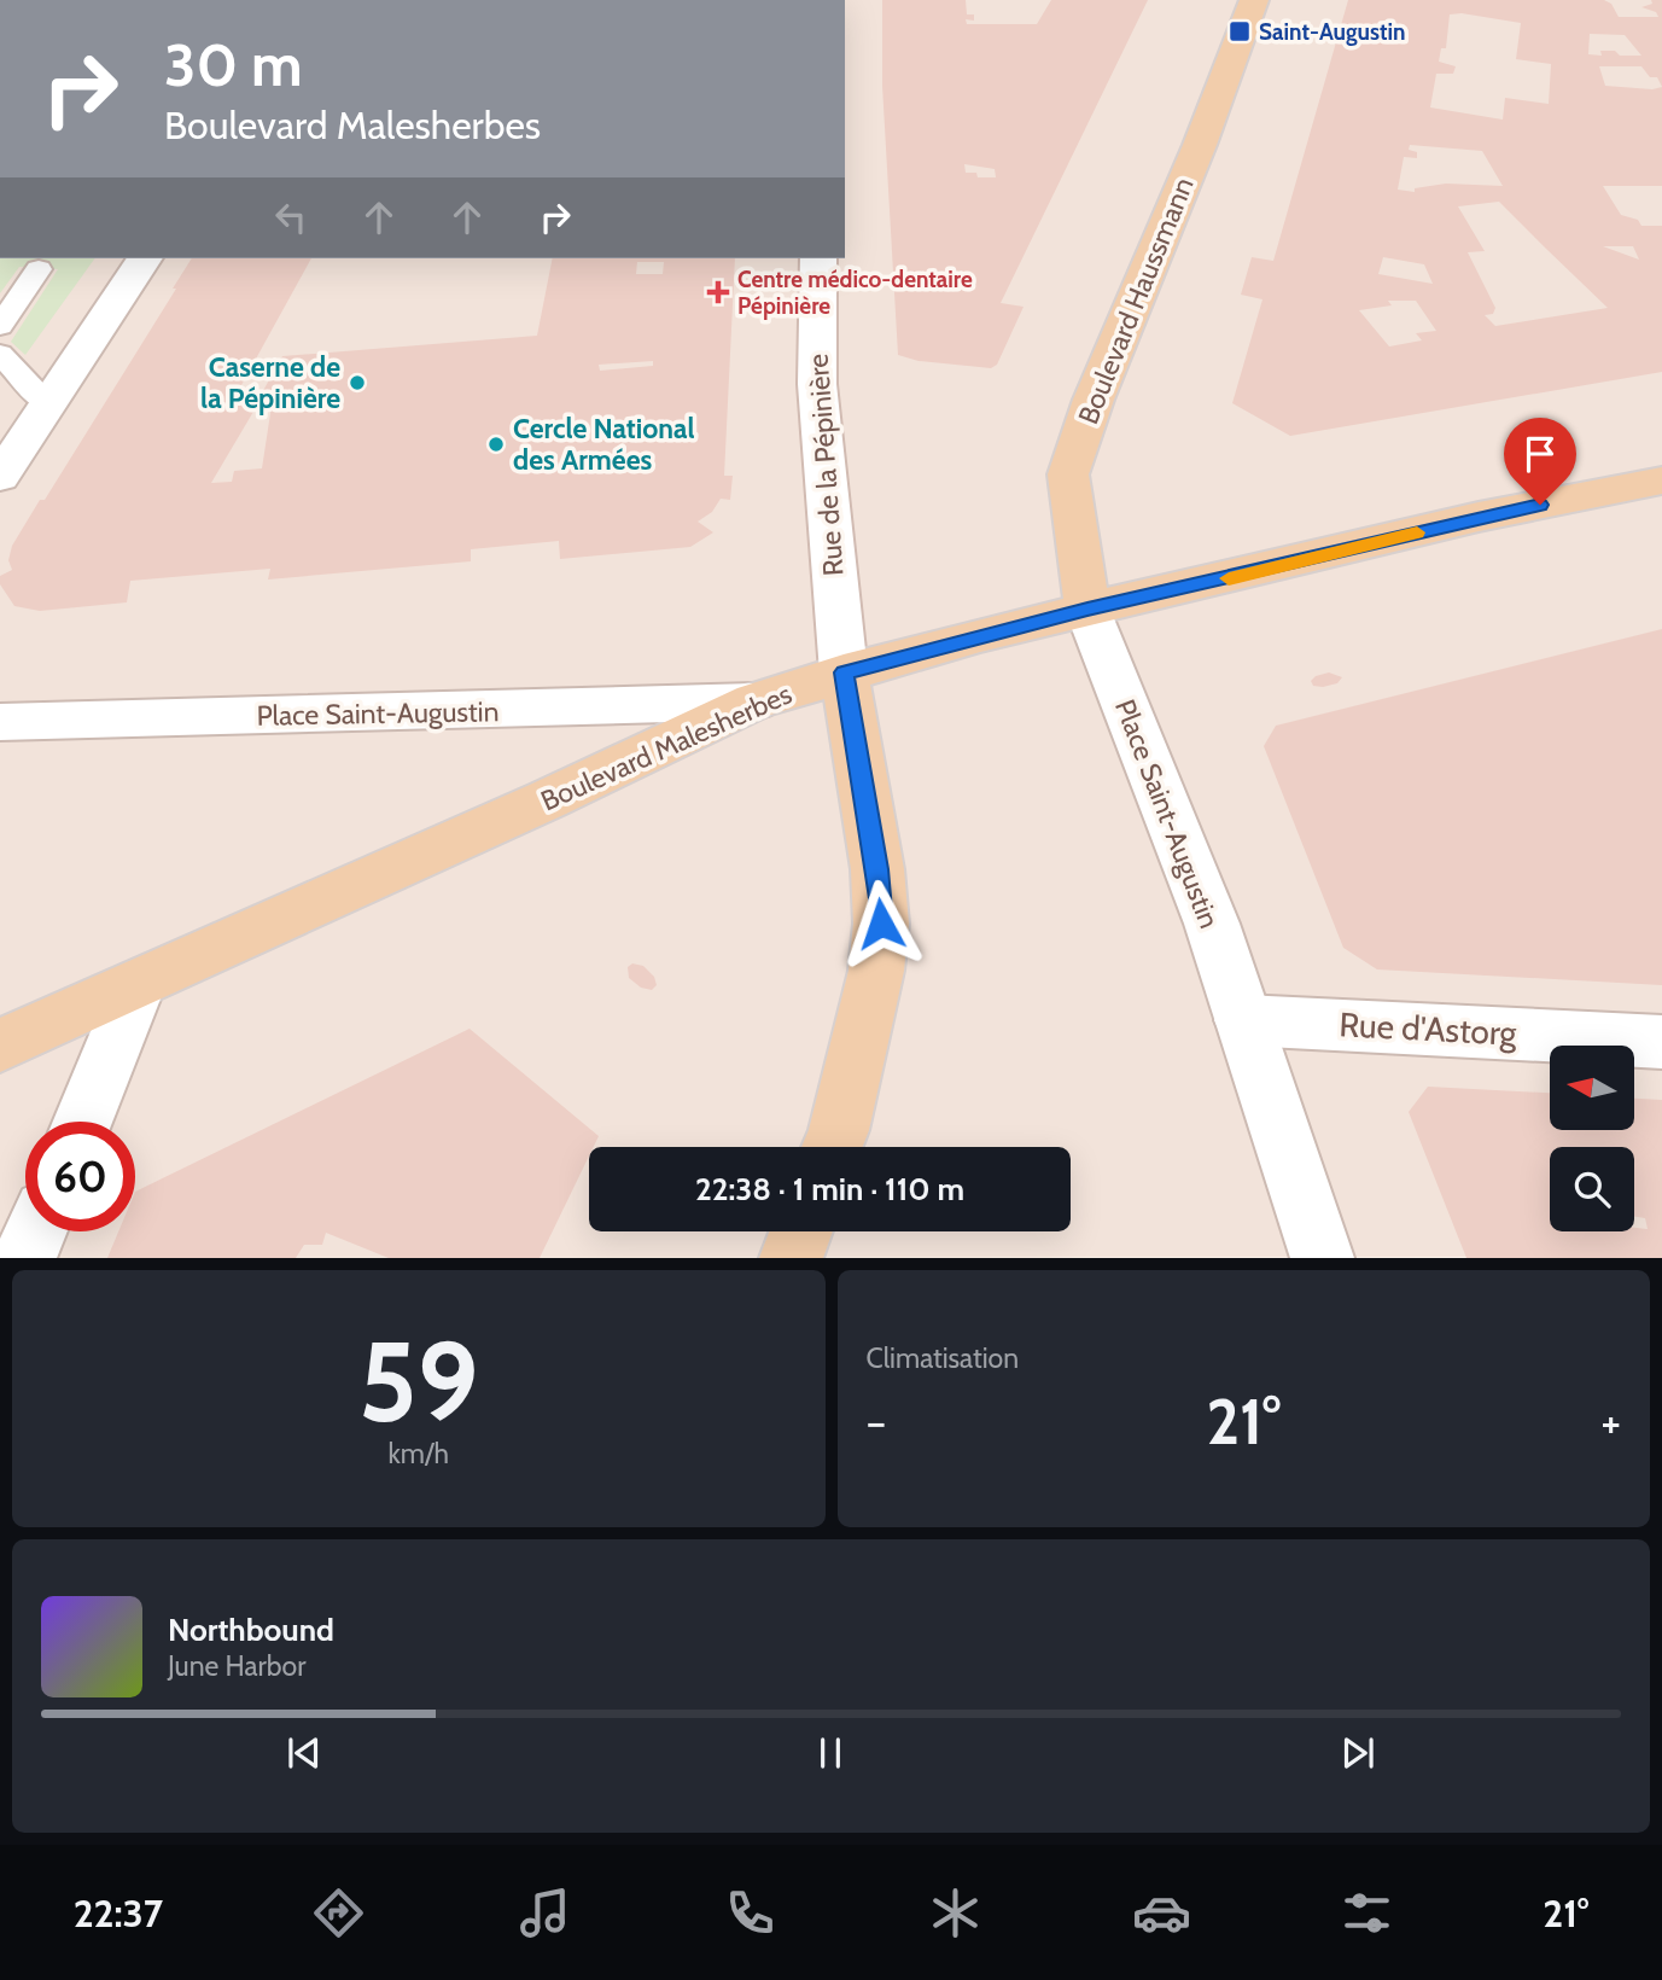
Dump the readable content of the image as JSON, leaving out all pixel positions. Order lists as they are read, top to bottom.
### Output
{
  "streets": {
    "main road": ["Boulevard Haussmann", "Boulevard Malesherbes"],
    "street": ["Rue de la Pépinière", "Place Saint-Augustin", "Rue d'Astorg"]
  },
  "crossings": [
    ["Boulevard Haussmann", "Place Saint-Augustin"],
    ["Boulevard Haussmann", "Boulevard Malesherbes"],
    ["Rue de la Pépinière", "Boulevard Malesherbes"],
    ["Place Saint-Augustin", "Boulevard Malesherbes"],
    ["Place Saint-Augustin", "Rue d'Astorg"]
  ],
  "places": {
    "transit": ["Saint-Augustin"],
    "health": ["Centre médico-dentaire Pépinière"],
    "other": ["Caserne de la Pépinière", "Cercle National des Armées"]
  },
  "north": "left",
  "page": {
    "turn": ["30 m", "Boulevard Malesherbes"],
    "limit": "60",
    "trip": "22:38 · 1 min · 110 m",
    "tile": [
      ["59", "km/h"],
      "Climatisation"
    ],
    "heat": ["−", "21°", "+"],
    "song": ["Northbound", "June Harbor"],
    "tabs": ["22:37", "21°"]
  }
}
